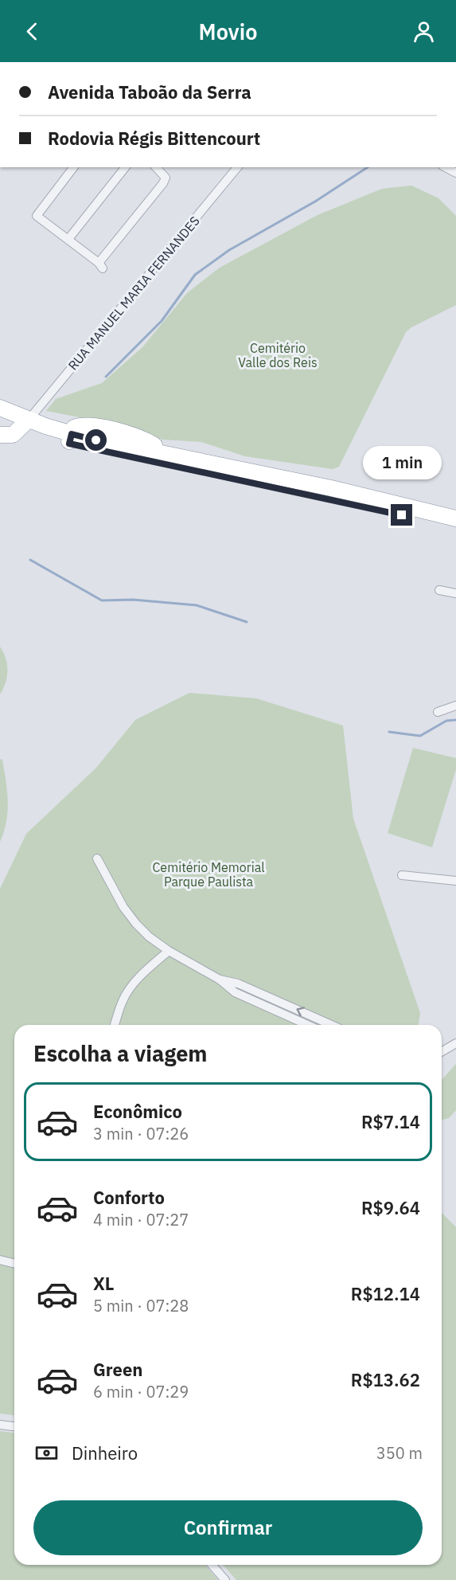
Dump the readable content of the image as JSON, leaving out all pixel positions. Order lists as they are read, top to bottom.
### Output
{
  "streets": {
    "street": ["RUA MANUEL MARIA FERNANDES"]
  },
  "parks": ["Cemitério Valle dos Reis", "Cemitério Memorial Parque Paulista"],
  "page": {
    "header": "Movio",
    "banner": ["Avenida Taboão da Serra", "Rodovia Régis Bittencourt"],
    "bubble": "1 min",
    "heading": "Escolha a viagem",
    "list": [
      {
        "name": "Econômico",
        "note": "3 min · 07:26",
        "value": "R$7.14"
      },
      {
        "name": "Conforto",
        "note": "4 min · 07:27",
        "value": "R$9.64"
      },
      {
        "name": "XL",
        "note": "5 min · 07:28",
        "value": "R$12.14"
      },
      {
        "name": "Green",
        "note": "6 min · 07:29",
        "value": "R$13.62"
      }
    ],
    "pay": ["Dinheiro", "350 m"],
    "buttons": "Confirmar"
  }
}
